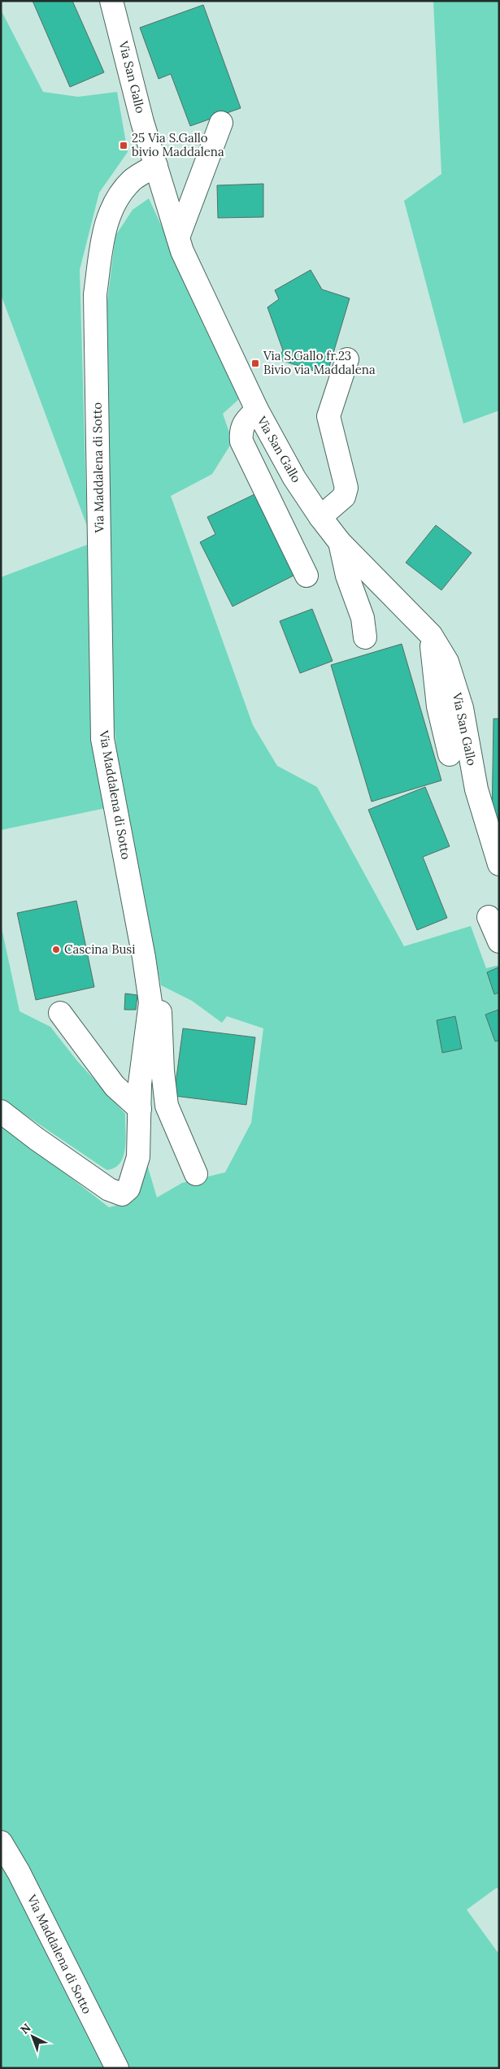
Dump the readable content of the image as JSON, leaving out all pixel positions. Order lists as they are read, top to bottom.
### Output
{
  "streets": {
    "street": ["Via San Gallo", "Via Maddalena di Sotto"]
  },
  "crossings": [
    ["Via San Gallo", "Via Maddalena di Sotto"]
  ],
  "places": {
    "transit": ["25 Via S.Gallo bivio Maddalena", "Via S.Gallo fr.23 Bivio via Maddalena"],
    "other": ["Cascina Busi"]
  },
  "north": "top left"
}
